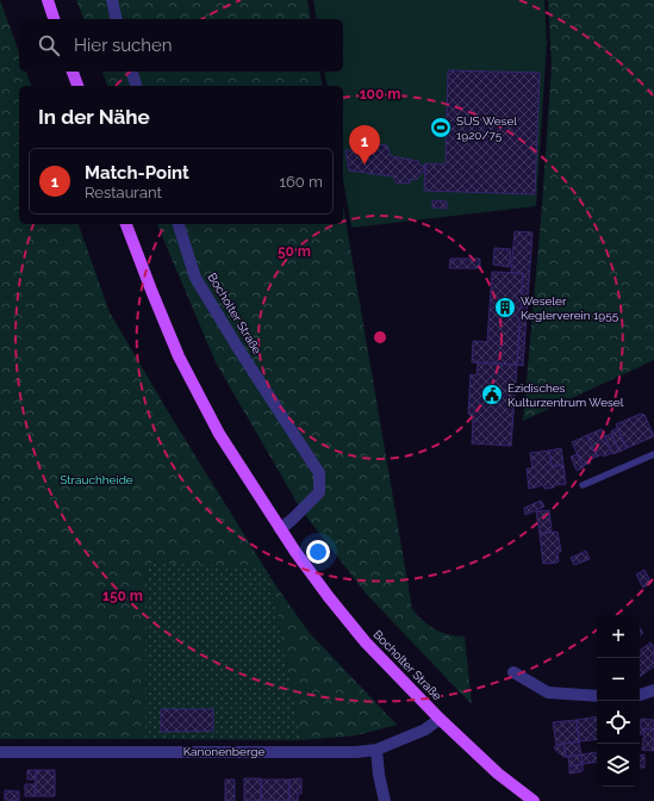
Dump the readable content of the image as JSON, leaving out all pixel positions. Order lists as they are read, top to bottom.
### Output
{
  "streets": {
    "main road": ["Bocholter Straße"],
    "street": ["Kanonenberge"]
  },
  "crossings": [
    ["Bocholter Straße", "Kanonenberge"]
  ],
  "parks": ["Strauchheide"],
  "places": {
    "sports": ["SUS Wesel 1920/75"],
    "building": ["Weseler Keglerverein 1955"],
    "public building": ["Ezidisches Kulturzentrum Wesel"]
  },
  "page": {
    "search": "Hier suchen",
    "heading": "In der Nähe",
    "pins": "1",
    "list": [
      {
        "mark": "1",
        "name": "Match-Point",
        "note": "Restaurant",
        "value": "160 m"
      }
    ],
    "map_buttons": ["+", "−"]
  },
  "rings": ["100 m", "50 m", "150 m"]
}
